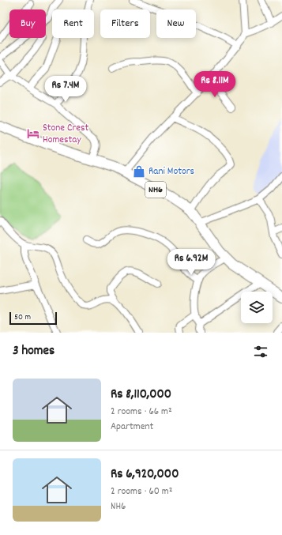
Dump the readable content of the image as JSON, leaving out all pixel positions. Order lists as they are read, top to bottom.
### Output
{
  "streets": {
    "highway": ["NH6"]
  },
  "places": {
    "hotel": ["Stone Crest Homestay"],
    "shop": ["Rani Motors"]
  },
  "scale_bar": "50 m",
  "page": {
    "chip": [
      "Buy",
      "Rent",
      "Filters",
      "New"
    ],
    "price": ["Rs 8.11M", "Rs 7.4M", "Rs 6.92M"],
    "scale": "50 m",
    "heading": "3 homes",
    "list": [
      {
        "name": "Rs 8,110,000",
        "note": "2 rooms · 66 m² · Apartment"
      },
      {
        "name": "Rs 6,920,000",
        "note": "2 rooms · 60 m² · NH6"
      }
    ]
  }
}
